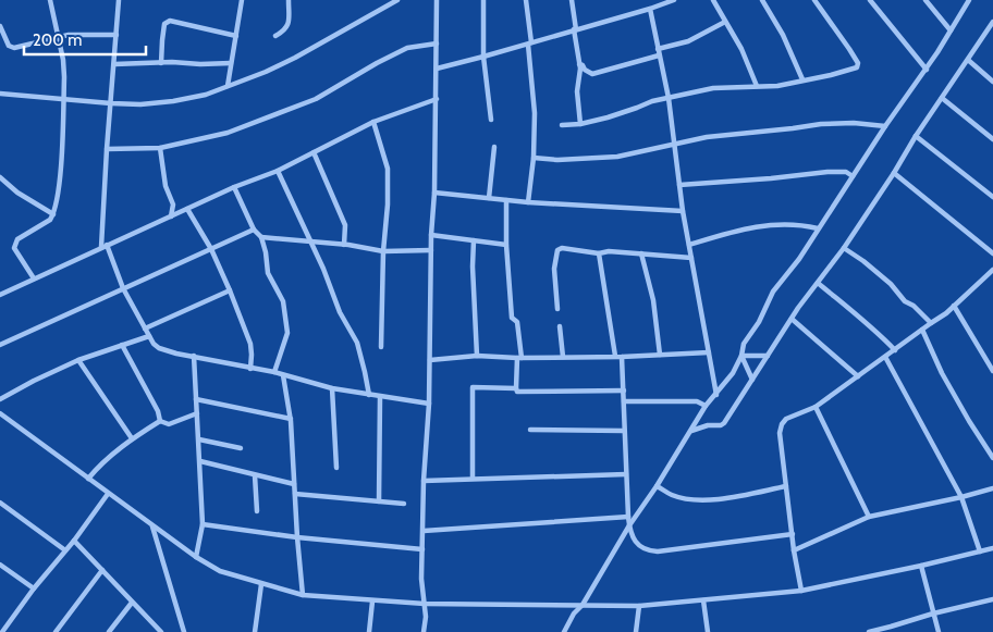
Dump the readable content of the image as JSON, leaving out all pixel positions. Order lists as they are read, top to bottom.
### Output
{
  "scale_bar": "200 m"
}
